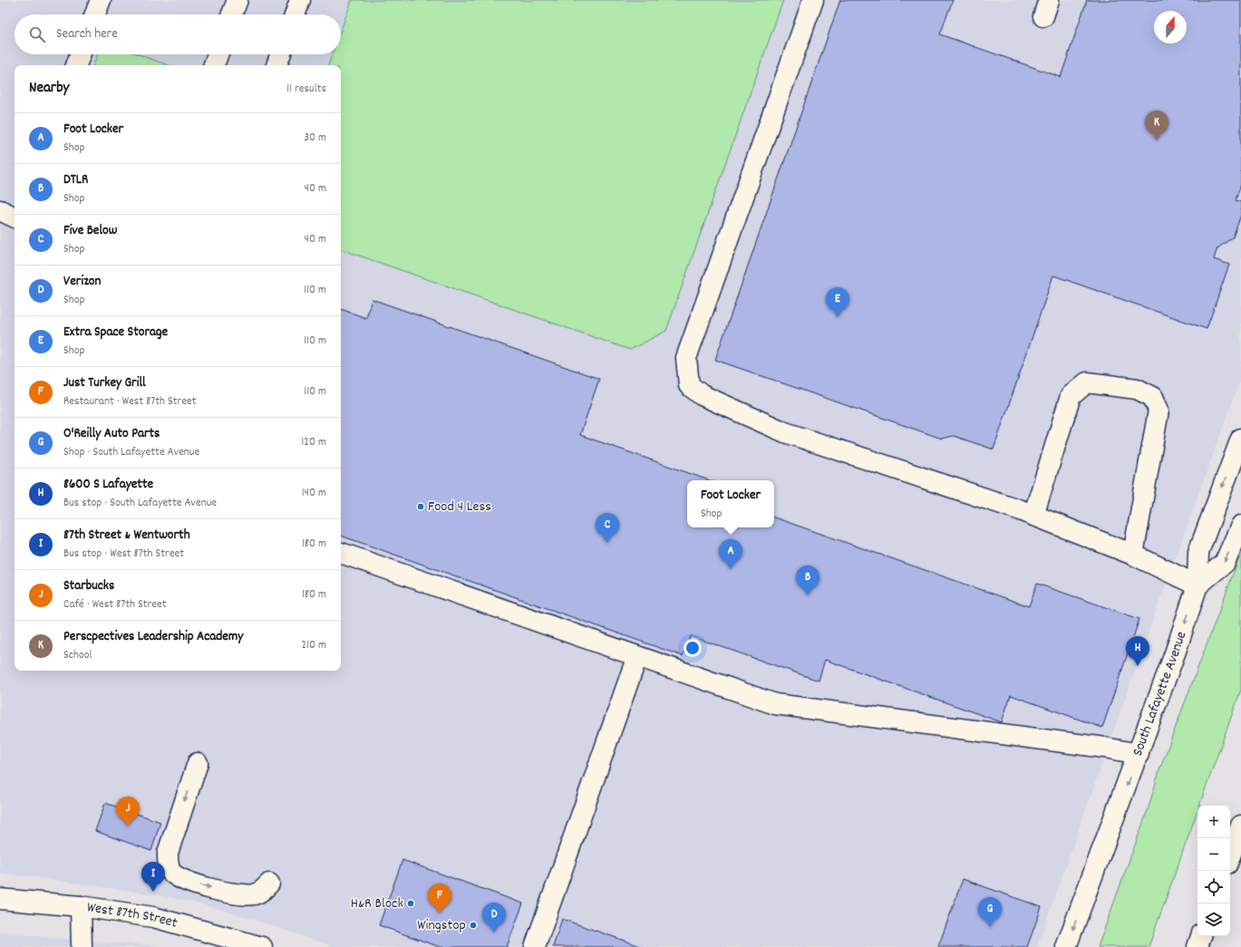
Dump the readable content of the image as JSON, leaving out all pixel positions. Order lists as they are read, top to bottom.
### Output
{
  "streets": {
    "main road": ["South Lafayette Avenue", "West 87th Street"]
  },
  "one_way": ["South Lafayette Avenue"],
  "places": ["Food 4 Less", "H&R Block", "Wingstop"],
  "north": "top",
  "page": {
    "search": "Search here",
    "heading": ["Nearby", "11 results"],
    "pins": [
      "K",
      "E",
      "C",
      "A",
      "B",
      "H",
      "J",
      "I",
      "F",
      "G",
      "D"
    ],
    "list": [
      {
        "mark": "A",
        "name": "Foot Locker",
        "note": "Shop",
        "value": "30 m"
      },
      {
        "mark": "B",
        "name": "DTLR",
        "note": "Shop",
        "value": "40 m"
      },
      {
        "mark": "C",
        "name": "Five Below",
        "note": "Shop",
        "value": "40 m"
      },
      {
        "mark": "D",
        "name": "Verizon",
        "note": "Shop",
        "value": "110 m"
      },
      {
        "mark": "E",
        "name": "Extra Space Storage",
        "note": "Shop",
        "value": "110 m"
      },
      {
        "mark": "F",
        "name": "Just Turkey Grill",
        "note": "Restaurant · West 87th Street",
        "value": "110 m"
      },
      {
        "mark": "G",
        "name": "O'Reilly Auto Parts",
        "note": "Shop · South Lafayette Avenue",
        "value": "120 m"
      },
      {
        "mark": "H",
        "name": "8600 S Lafayette",
        "note": "Bus stop · South Lafayette Avenue",
        "value": "140 m"
      },
      {
        "mark": "I",
        "name": "87th Street & Wentworth",
        "note": "Bus stop · West 87th Street",
        "value": "180 m"
      },
      {
        "mark": "J",
        "name": "Starbucks",
        "note": "Café · West 87th Street",
        "value": "180 m"
      },
      {
        "mark": "K",
        "name": "Perscpectives Leadership Academy",
        "note": "School",
        "value": "210 m"
      }
    ],
    "popup": ["Foot Locker", "Shop"],
    "map_buttons": ["+", "−"]
  }
}
